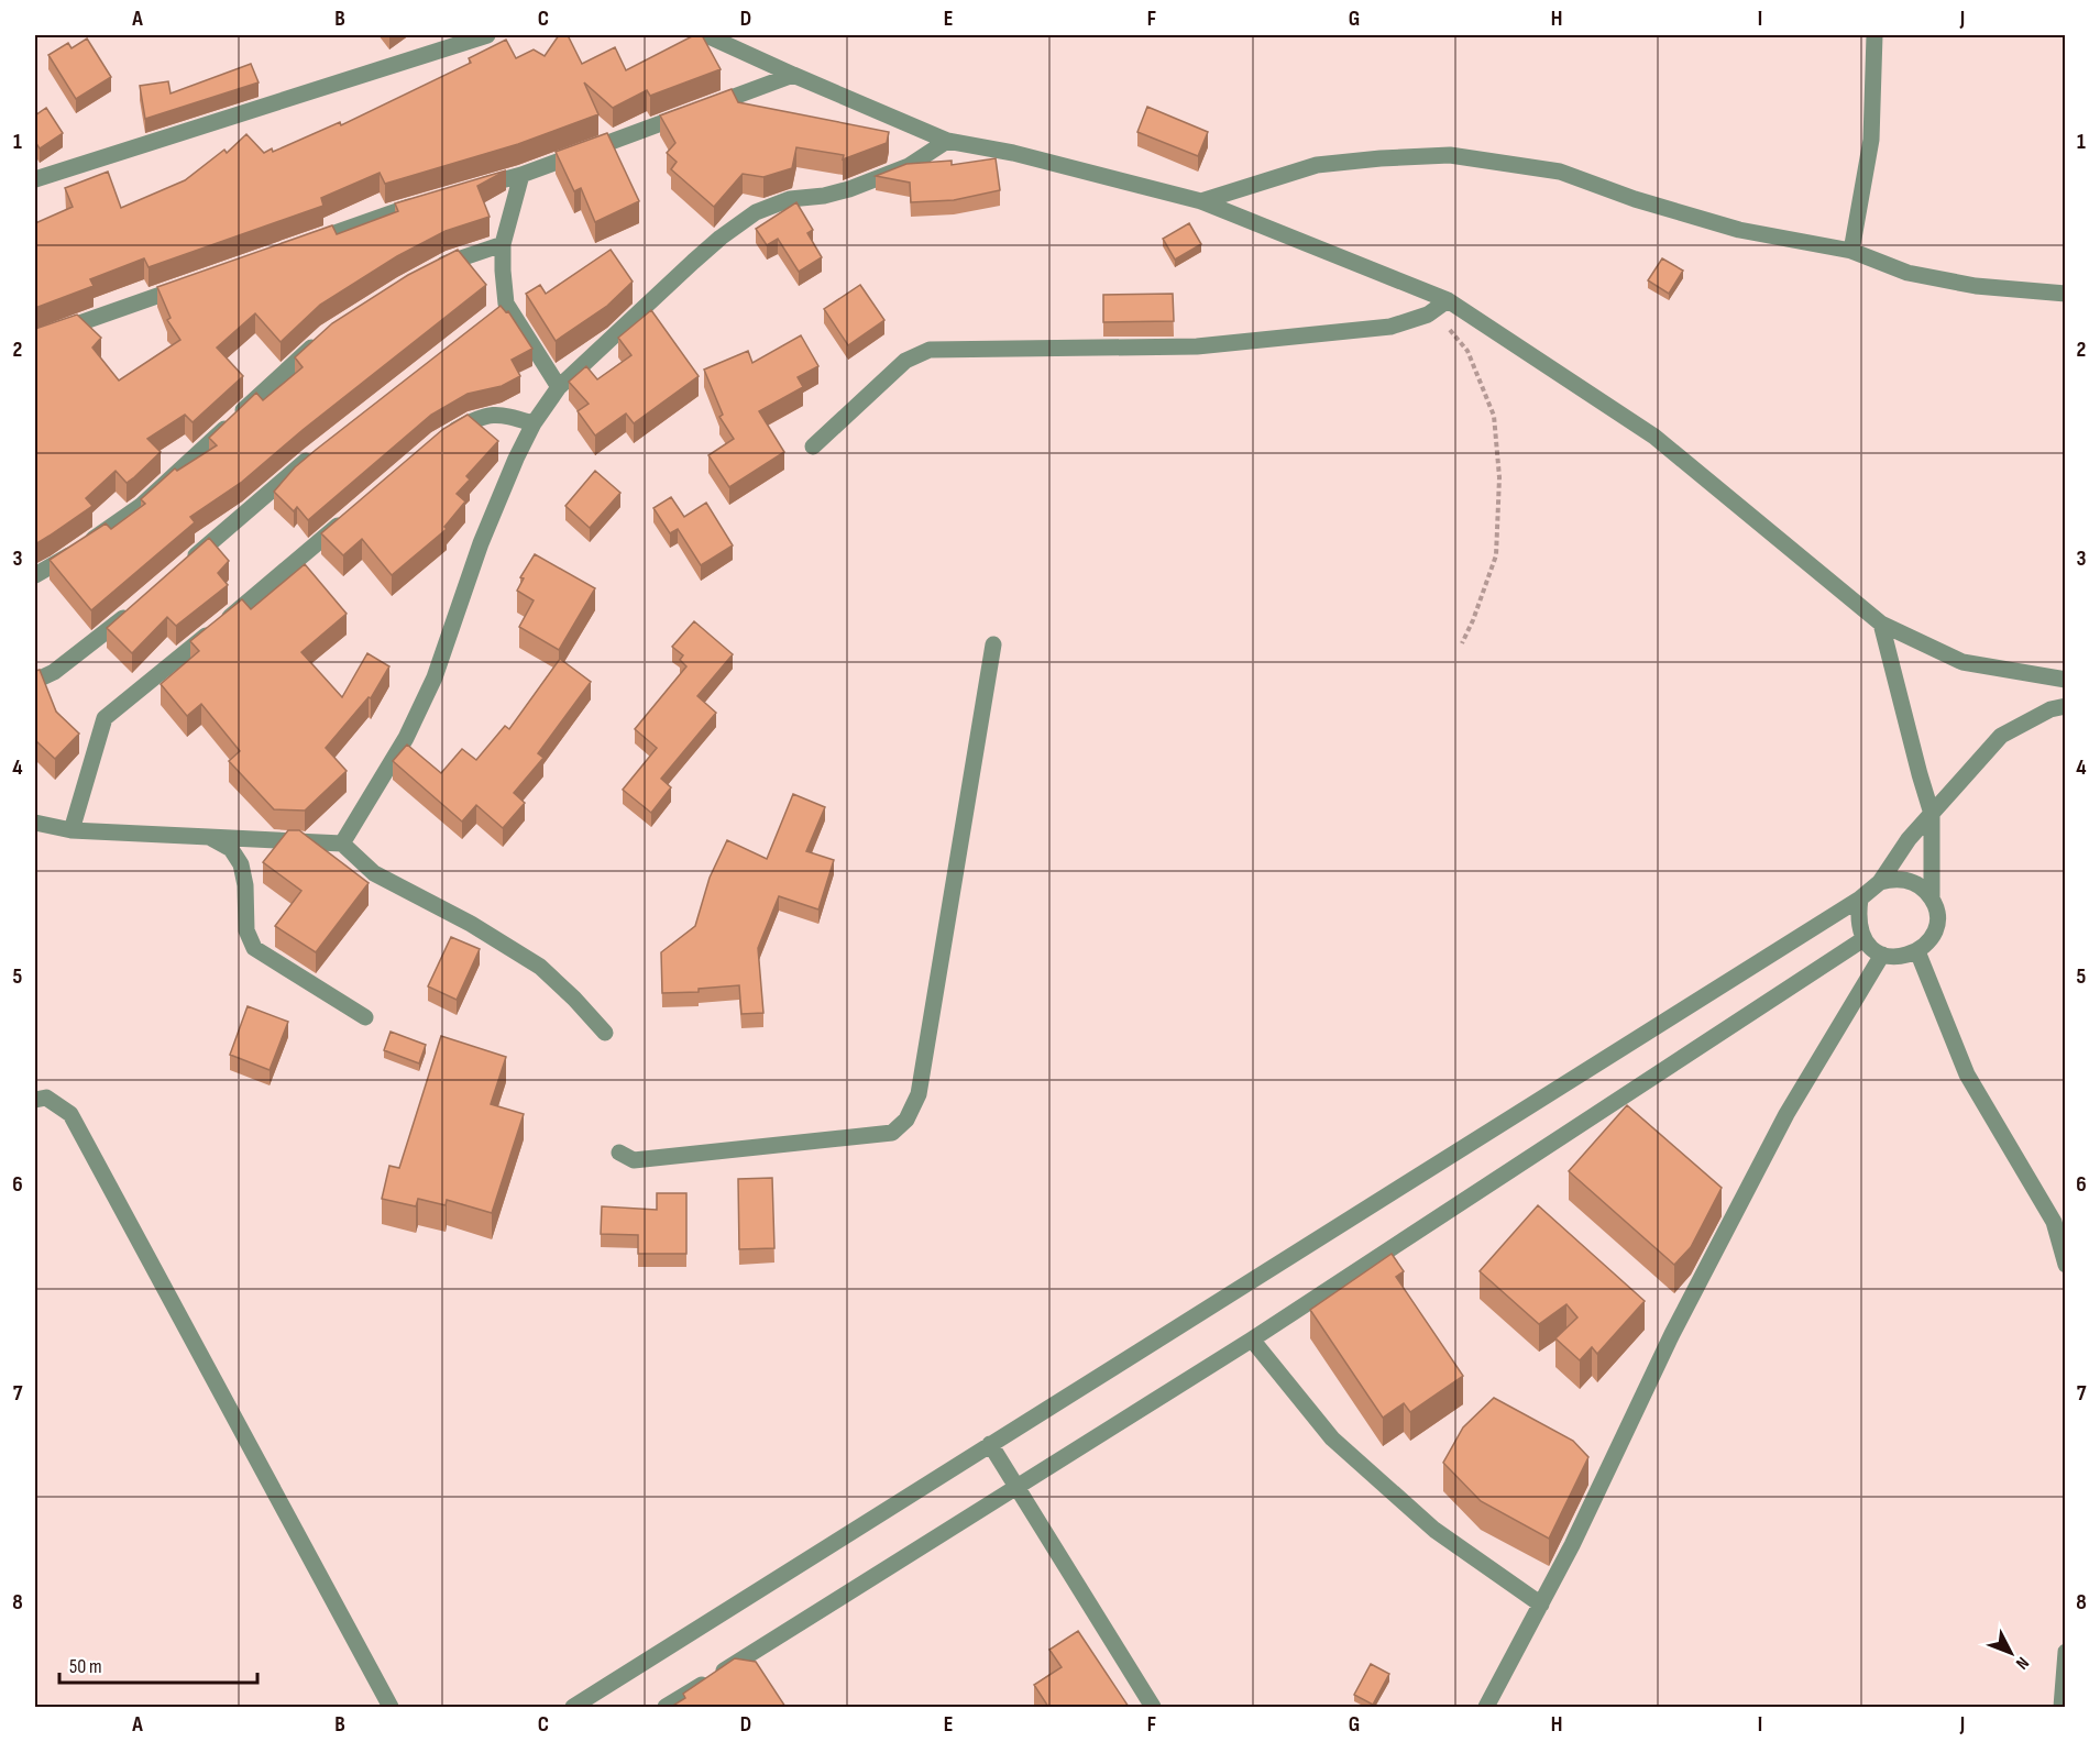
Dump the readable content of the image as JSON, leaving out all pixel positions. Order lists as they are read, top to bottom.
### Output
{
  "scale_bar": "50 m",
  "north": "bottom right",
  "grid": {
    "columns": [
      "A",
      "B",
      "C",
      "D",
      "E",
      "F",
      "G",
      "H",
      "I",
      "J"
    ],
    "rows": [
      "1",
      "2",
      "3",
      "4",
      "5",
      "6",
      "7",
      "8"
    ]
  }
}
